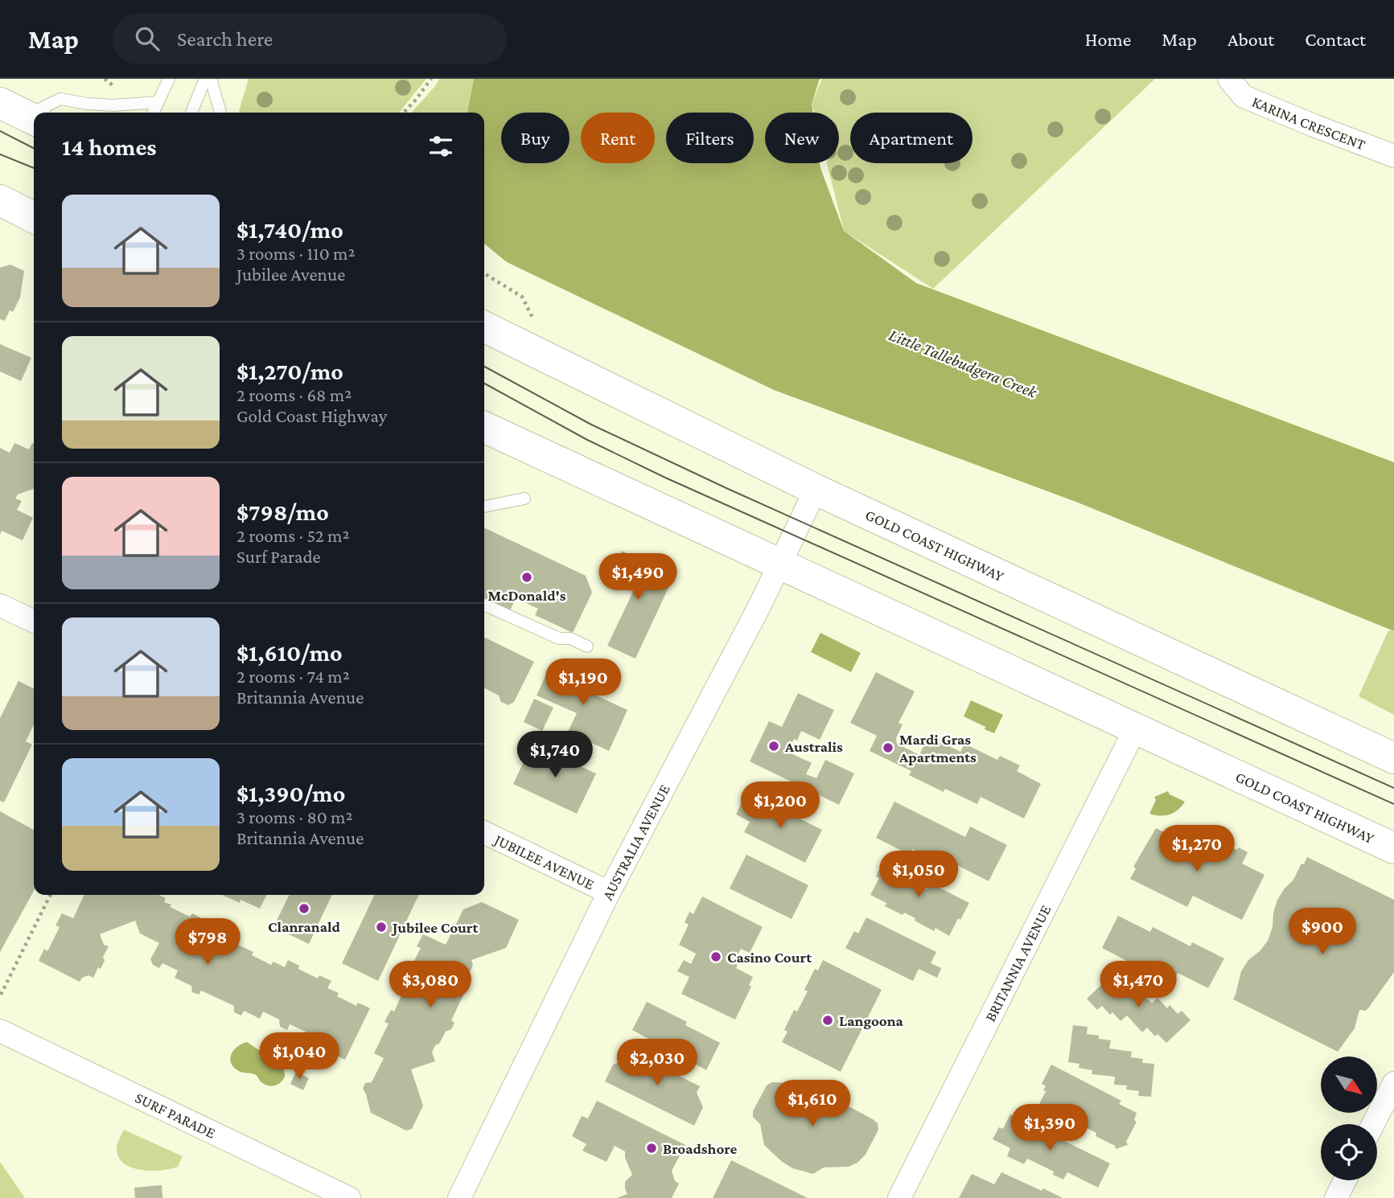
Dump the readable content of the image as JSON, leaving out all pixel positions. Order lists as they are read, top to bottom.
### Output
{
  "streets": {
    "highway": ["GOLD COAST HIGHWAY"],
    "street": [
      "KARINA CRESCENT",
      "AUSTRALIA AVENUE",
      "JUBILEE AVENUE",
      "BRITANNIA AVENUE",
      "SURF PARADE"
    ]
  },
  "crossings": [
    ["GOLD COAST HIGHWAY", "AUSTRALIA AVENUE"],
    ["GOLD COAST HIGHWAY", "BRITANNIA AVENUE"],
    ["AUSTRALIA AVENUE", "JUBILEE AVENUE"]
  ],
  "water": ["Little Tallebudgera Creek"],
  "places": [
    "McDonald's",
    "Australis",
    "Mardi Gras Apartments",
    "Clanranald",
    "Jubilee Court",
    "Casino Court",
    "Langoona",
    "Broadshore"
  ],
  "north": "bottom right",
  "page": {
    "header": "Map",
    "search": "Search here",
    "nav": [
      "Home",
      "Map",
      "About",
      "Contact"
    ],
    "chip": [
      "Buy",
      "Rent",
      "Filters",
      "New",
      "Apartment"
    ],
    "heading": "14 homes",
    "list": [
      {
        "name": "$1,740/mo",
        "note": "3 rooms · 110 m² · Jubilee Avenue"
      },
      {
        "name": "$1,270/mo",
        "note": "2 rooms · 68 m² · Gold Coast Highway"
      },
      {
        "name": "$798/mo",
        "note": "2 rooms · 52 m² · Surf Parade"
      },
      {
        "name": "$1,610/mo",
        "note": "2 rooms · 74 m² · Britannia Avenue"
      },
      {
        "name": "$1,390/mo",
        "note": "3 rooms · 80 m² · Britannia Avenue"
      }
    ],
    "price": [
      "$1,490",
      "$1,190",
      "$1,740",
      "$1,200",
      "$1,270",
      "$1,050",
      "$900",
      "$798",
      "$3,080",
      "$1,470",
      "$1,040",
      "$2,030",
      "$1,610",
      "$1,390"
    ]
  }
}
